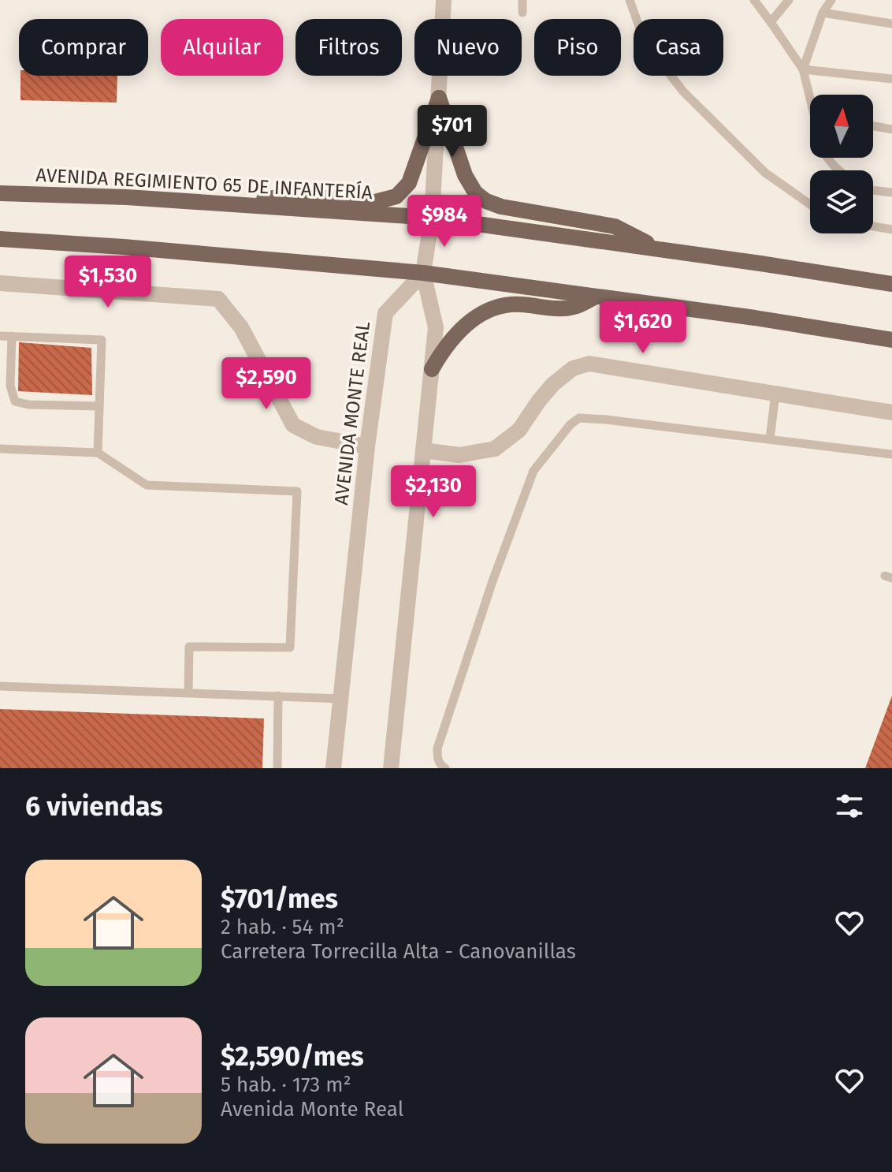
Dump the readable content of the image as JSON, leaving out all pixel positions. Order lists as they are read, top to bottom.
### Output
{
  "streets": {
    "main road": ["AVENIDA REGIMIENTO 65 DE INFANTERÍA"],
    "street": ["AVENIDA MONTE REAL"]
  },
  "north": "top",
  "page": {
    "chip": [
      "Comprar",
      "Alquilar",
      "Filtros",
      "Nuevo",
      "Piso",
      "Casa"
    ],
    "price": [
      "$701",
      "$984",
      "$1,530",
      "$1,620",
      "$2,590",
      "$2,130"
    ],
    "heading": "6 viviendas",
    "list": [
      {
        "name": "$701/mes",
        "note": "2 hab. · 54 m² · Carretera Torrecilla Alta - Canovanillas"
      },
      {
        "name": "$2,590/mes",
        "note": "5 hab. · 173 m² · Avenida Monte Real"
      }
    ]
  }
}
